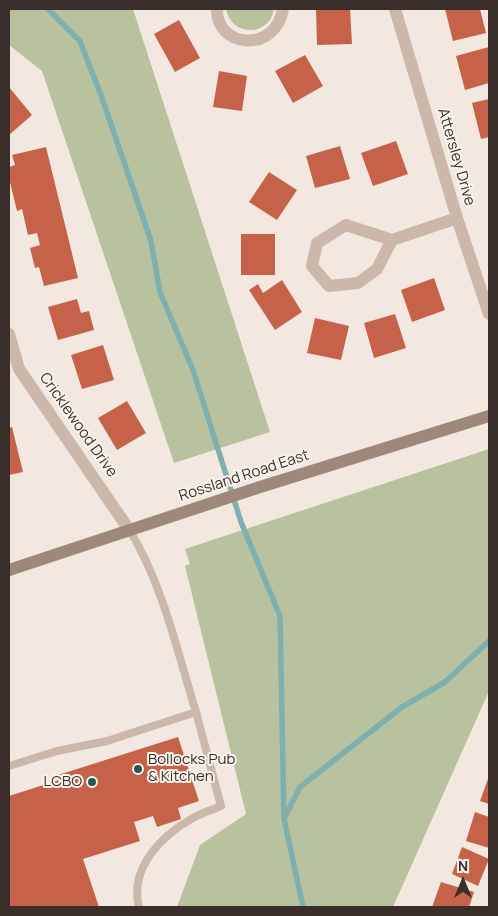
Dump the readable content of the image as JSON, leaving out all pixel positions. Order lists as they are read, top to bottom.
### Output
{
  "streets": {
    "main road": ["Rossland Road East"],
    "street": ["Attersley Drive", "Cricklewood Drive"]
  },
  "crossings": [
    ["Cricklewood Drive", "Rossland Road East"]
  ],
  "places": ["Bollocks Pub & Kitchen", "LCBO"],
  "north": "top"
}
